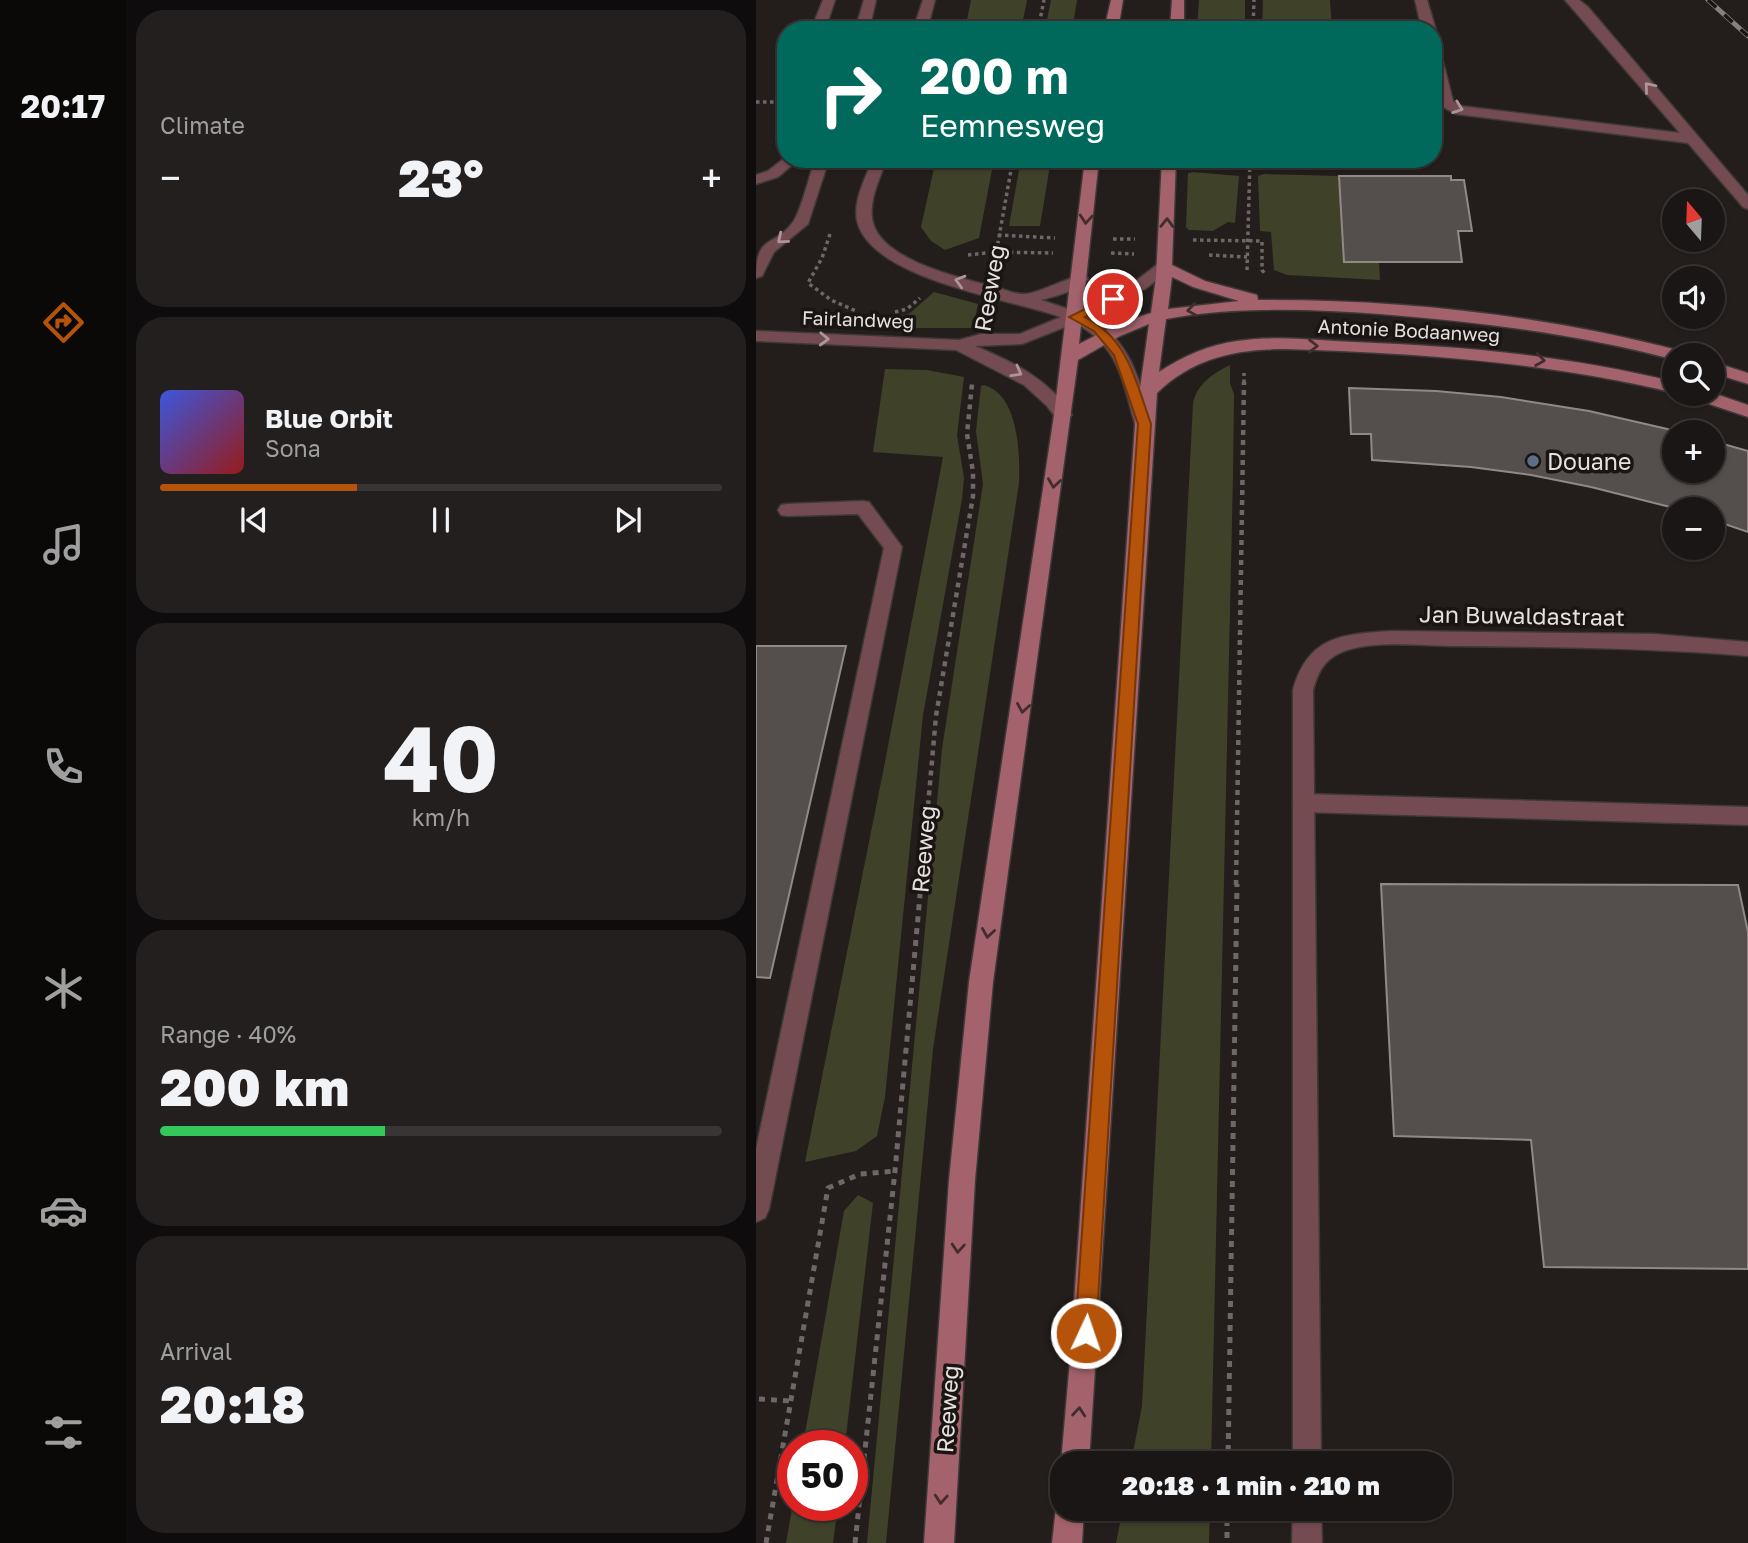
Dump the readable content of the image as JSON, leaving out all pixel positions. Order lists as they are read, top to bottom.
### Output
{
  "streets": {
    "main road": ["Reeweg", "Antonie Bodaanweg"],
    "street": ["Fairlandweg", "Jan Buwaldastraat"]
  },
  "crossings": [
    ["Reeweg", "Antonie Bodaanweg"]
  ],
  "one_way": ["Fairlandweg"],
  "places": ["Douane"],
  "north": "top",
  "page": {
    "tabs": "20:17",
    "tile": [
      "Climate",
      ["40", "km/h"],
      ["Range · 40%", "200 km"],
      ["Arrival", "20:18"]
    ],
    "turn": ["200 m", "Eemnesweg"],
    "heat": ["−", "23°", "+"],
    "map_buttons": ["+", "−"],
    "song": ["Blue Orbit", "Sona"],
    "limit": "50",
    "trip": "20:18 · 1 min · 210 m"
  }
}
